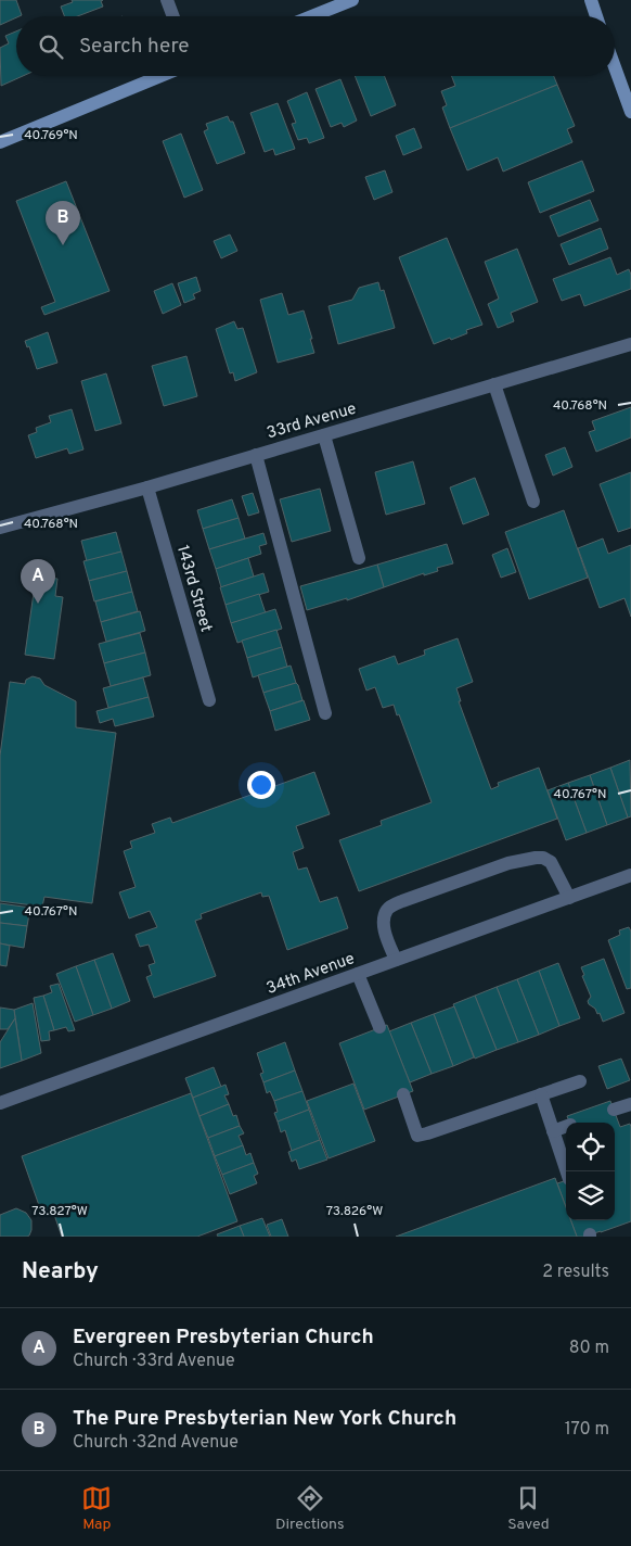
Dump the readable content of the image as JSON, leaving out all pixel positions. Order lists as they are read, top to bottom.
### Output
{
  "streets": {
    "street": ["33rd Avenue", "143rd Street", "34th Avenue"]
  },
  "crossings": [
    ["33rd Avenue", "143rd Street"]
  ],
  "page": {
    "search": "Search here",
    "pins": ["B", "A"],
    "heading": ["Nearby", "2 results"],
    "list": [
      {
        "mark": "A",
        "name": "Evergreen Presbyterian Church",
        "note": "Church · 33rd Avenue",
        "value": "80 m"
      },
      {
        "mark": "B",
        "name": "The Pure Presbyterian New York Church",
        "note": "Church · 32nd Avenue",
        "value": "170 m"
      }
    ],
    "nav": ["Map", "Directions", "Saved"]
  },
  "coordinates": [
    "40.769°N",
    "40.768°N",
    "40.767°N",
    "73.827°W",
    "73.826°W"
  ]
}
